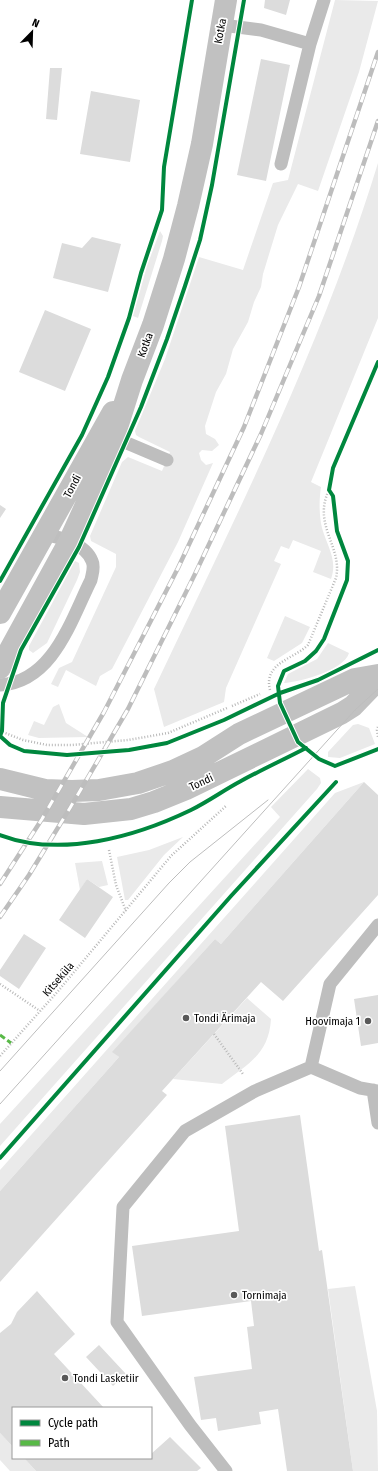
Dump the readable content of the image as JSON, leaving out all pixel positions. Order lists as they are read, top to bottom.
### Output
{
  "streets": {
    "street": ["Kotka", "Tondi"],
    "path": ["Kitseküla"]
  },
  "crossings": [
    ["Kotka", "Tondi"]
  ],
  "places": [
    "Tondi Ärimaja",
    "Hoovimaja 1",
    "Tornimaja",
    "Tondi Lasketiir"
  ],
  "legend": ["Cycle path", "Path"],
  "north": "top right"
}
